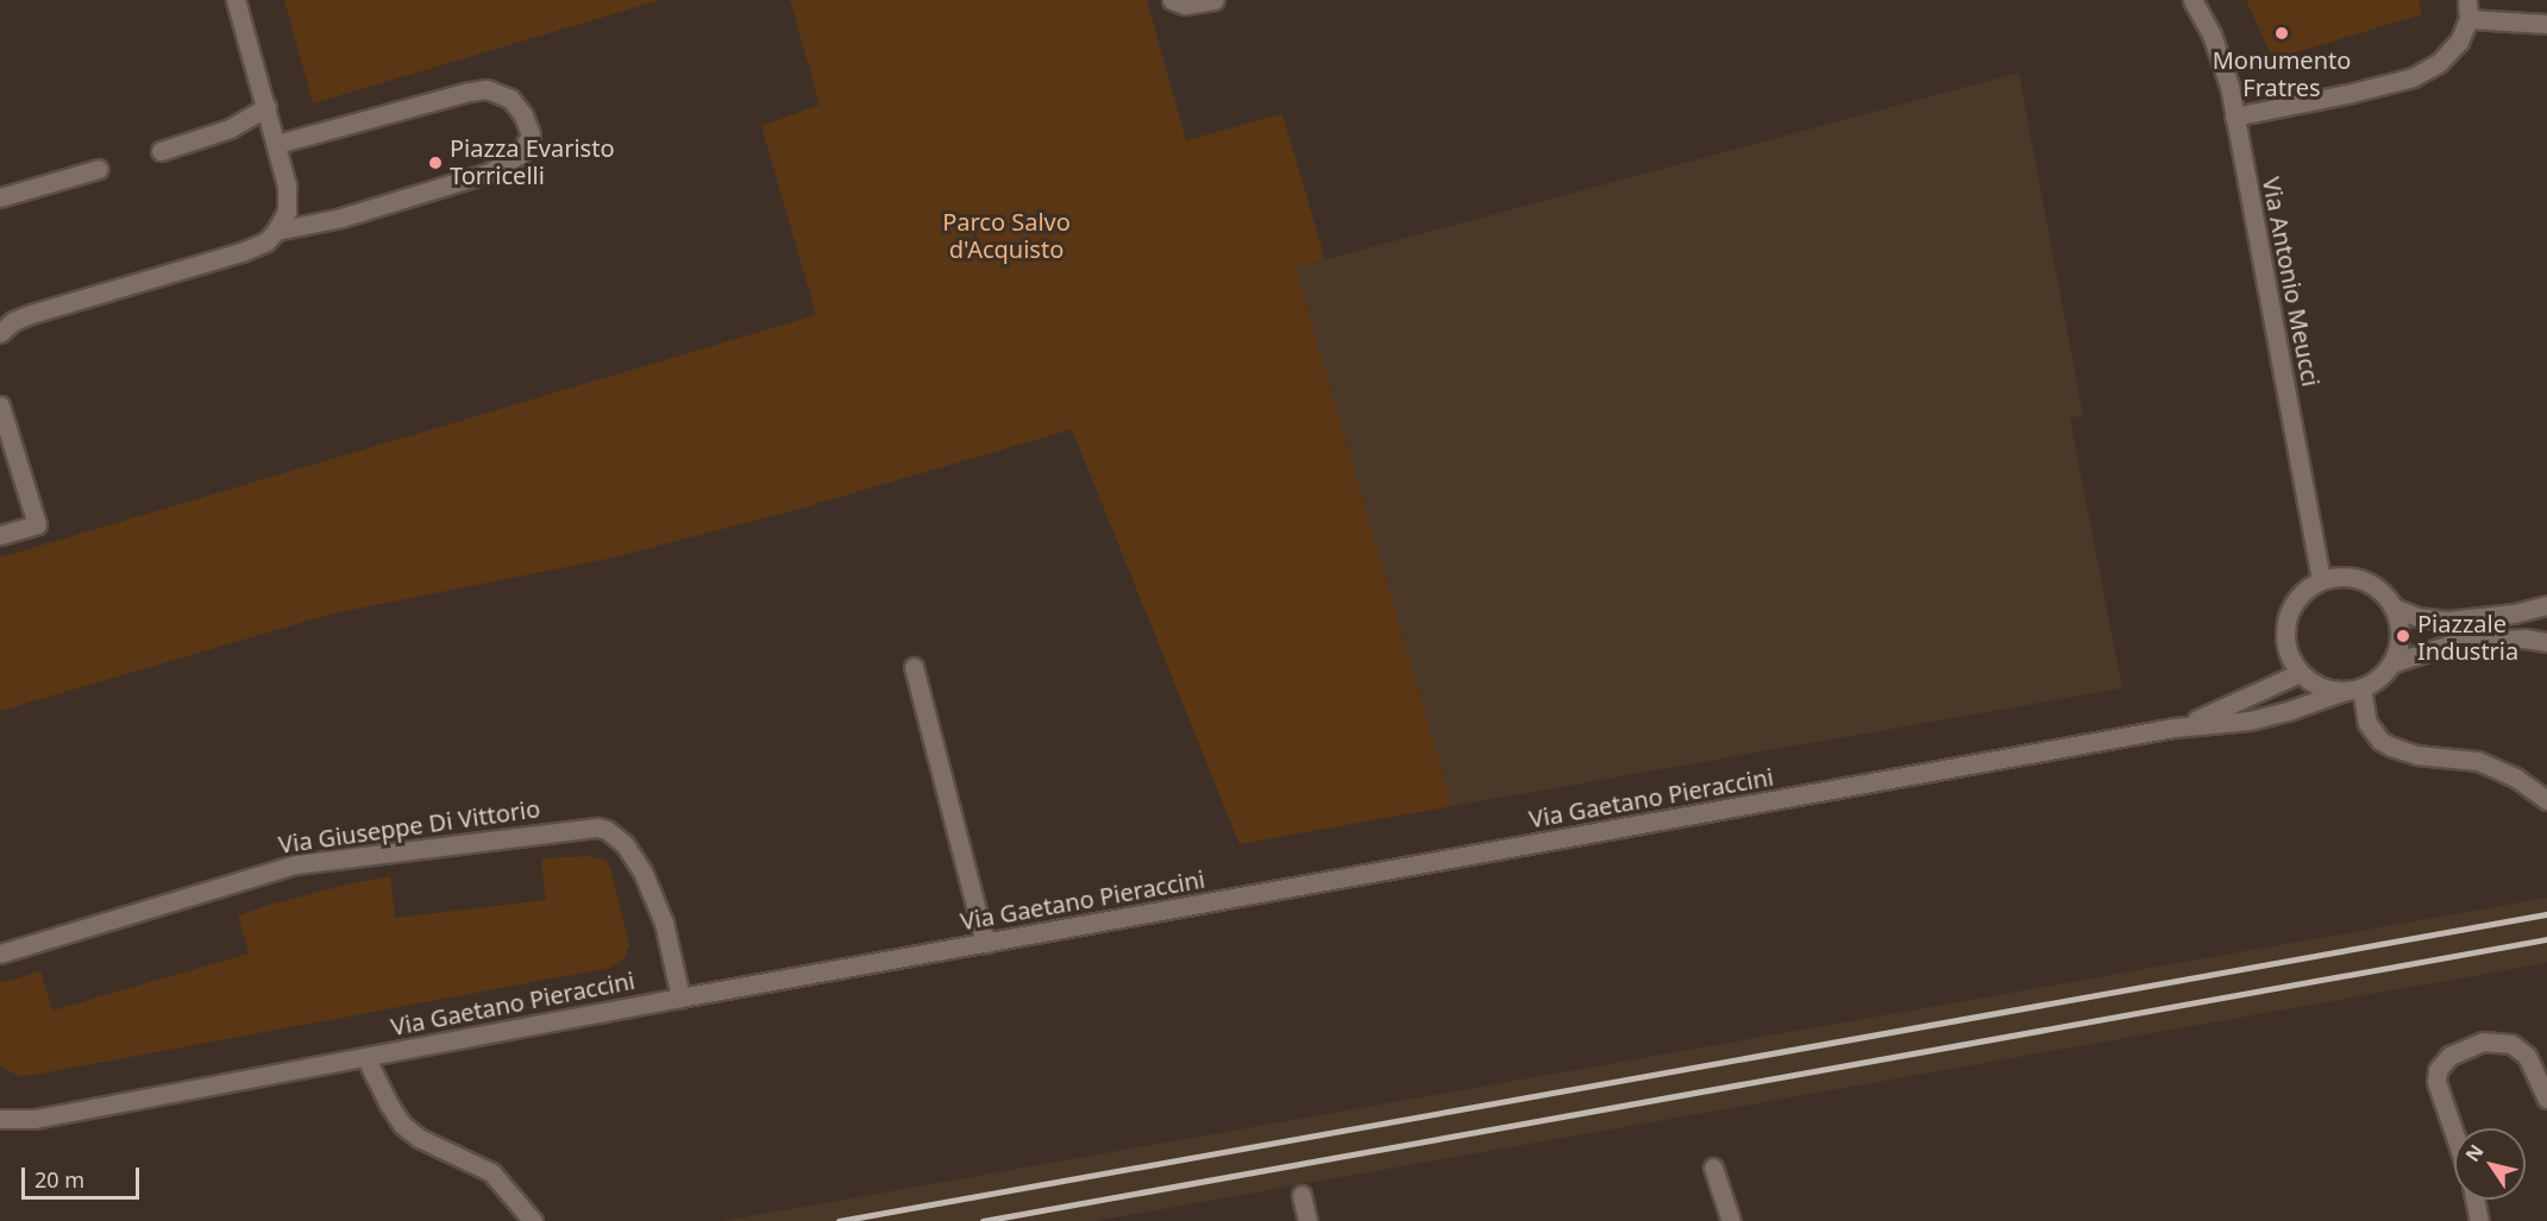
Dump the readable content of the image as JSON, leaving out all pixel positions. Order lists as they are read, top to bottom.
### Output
{
  "streets": {
    "street": ["Via Antonio Meucci", "Via Gaetano Pieraccini", "Via Giuseppe Di Vittorio"]
  },
  "crossings": [
    ["Via Antonio Meucci", "Via Gaetano Pieraccini"],
    ["Via Gaetano Pieraccini", "Via Giuseppe Di Vittorio"]
  ],
  "parks": ["Parco Salvo d'Acquisto"],
  "places": ["Monumento Fratres", "Piazza Evaristo Torricelli", "Piazzale Industria"],
  "scale_bar": "20 m",
  "north": "top left"
}
